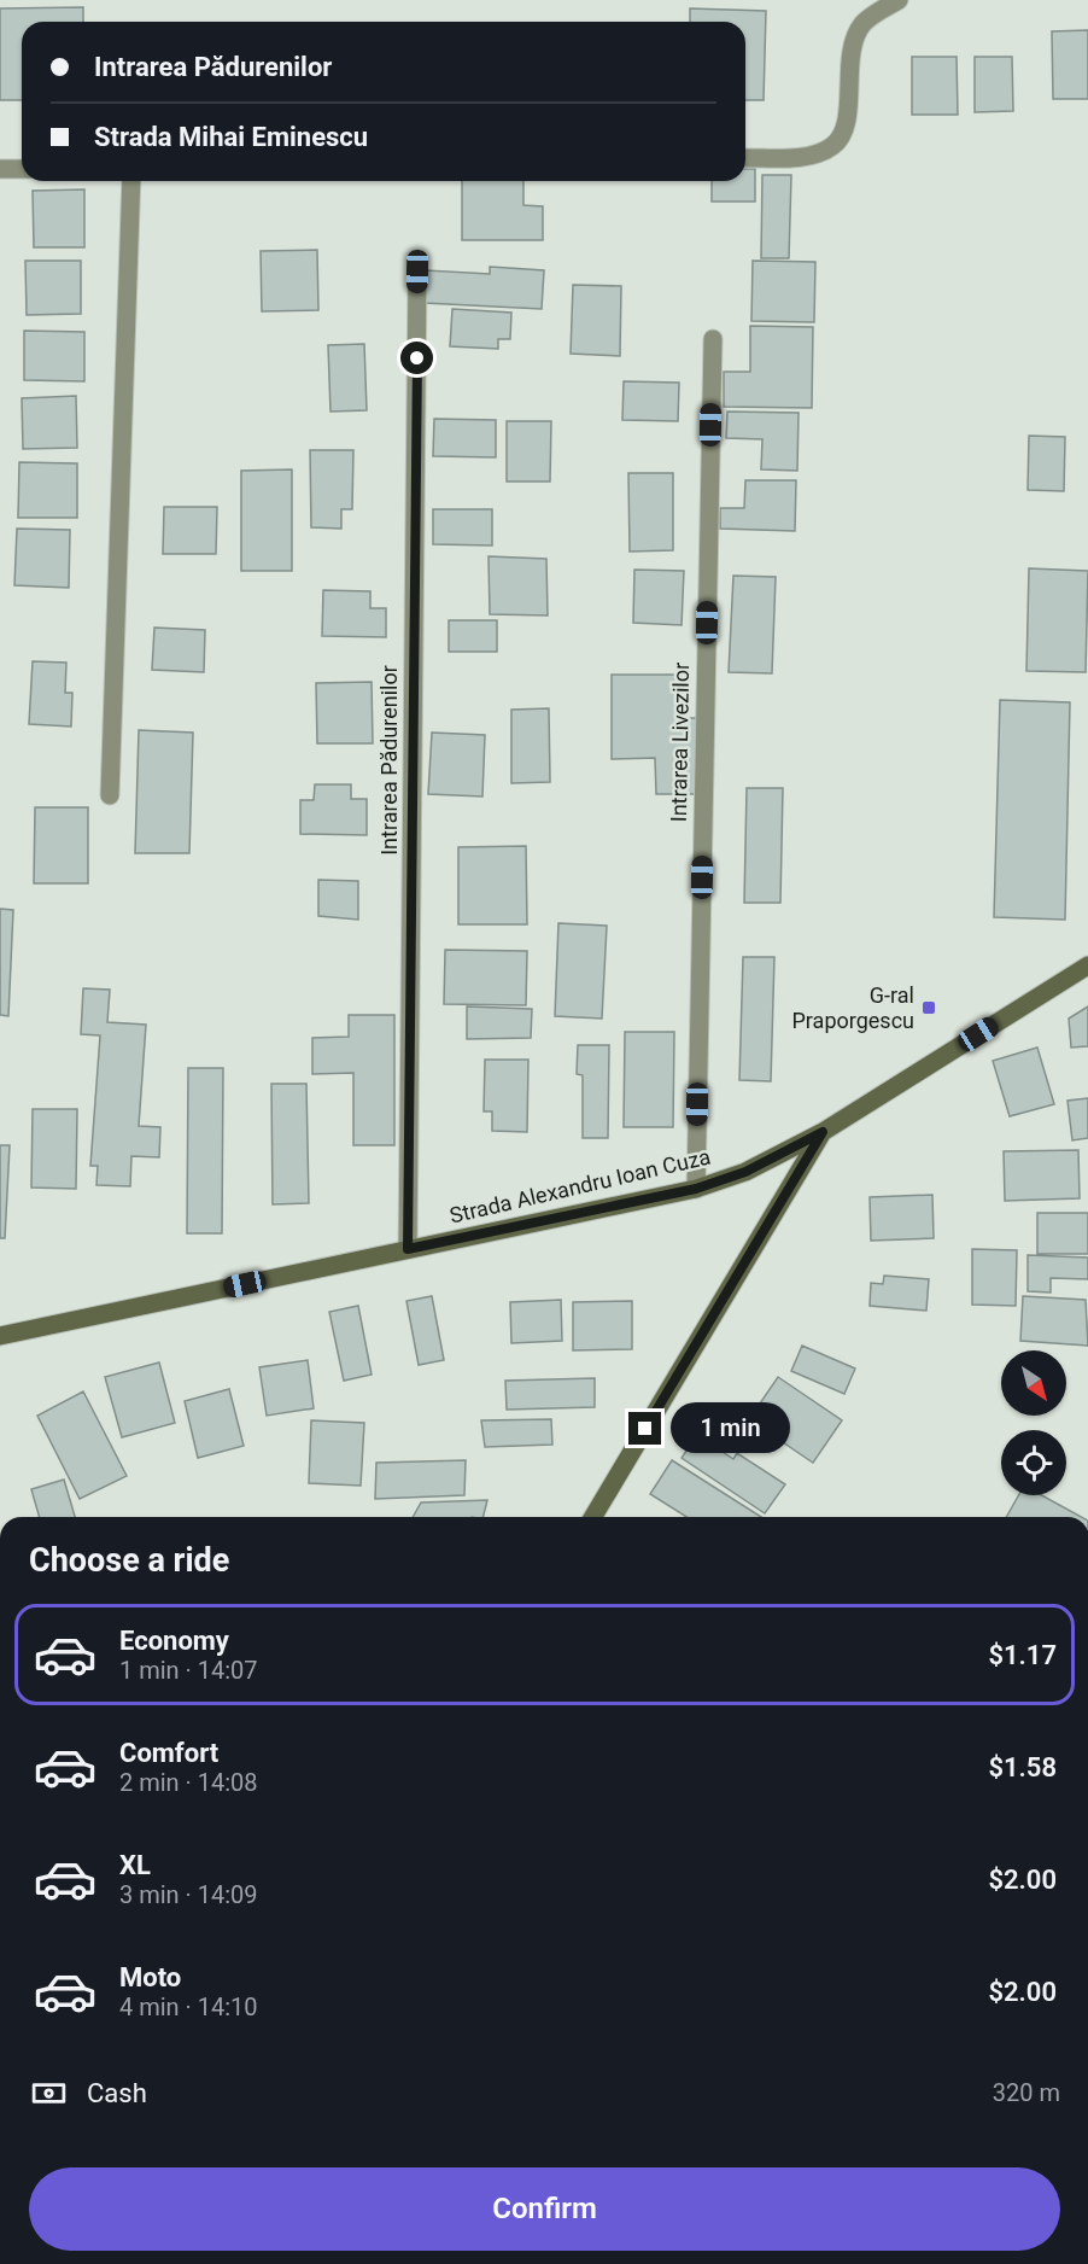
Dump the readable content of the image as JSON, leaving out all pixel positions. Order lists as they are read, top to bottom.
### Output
{
  "streets": {
    "main road": ["Strada Alexandru Ioan Cuza"],
    "street": ["Intrarea Livezilor", "Intrarea Pădurenilor"]
  },
  "crossings": [
    ["Intrarea Livezilor", "Strada Alexandru Ioan Cuza"],
    ["Intrarea Pădurenilor", "Strada Alexandru Ioan Cuza"]
  ],
  "places": {
    "transit": ["G-ral Praporgescu"]
  },
  "north": "bottom right",
  "page": {
    "banner": ["Intrarea Pădurenilor", "Strada Mihai Eminescu"],
    "bubble": "1 min",
    "heading": "Choose a ride",
    "list": [
      {
        "name": "Economy",
        "note": "1 min · 14:07",
        "value": "$1.17"
      },
      {
        "name": "Comfort",
        "note": "2 min · 14:08",
        "value": "$1.58"
      },
      {
        "name": "XL",
        "note": "3 min · 14:09",
        "value": "$2.00"
      },
      {
        "name": "Moto",
        "note": "4 min · 14:10",
        "value": "$2.00"
      }
    ],
    "pay": ["Cash", "320 m"],
    "buttons": "Confirm"
  }
}
